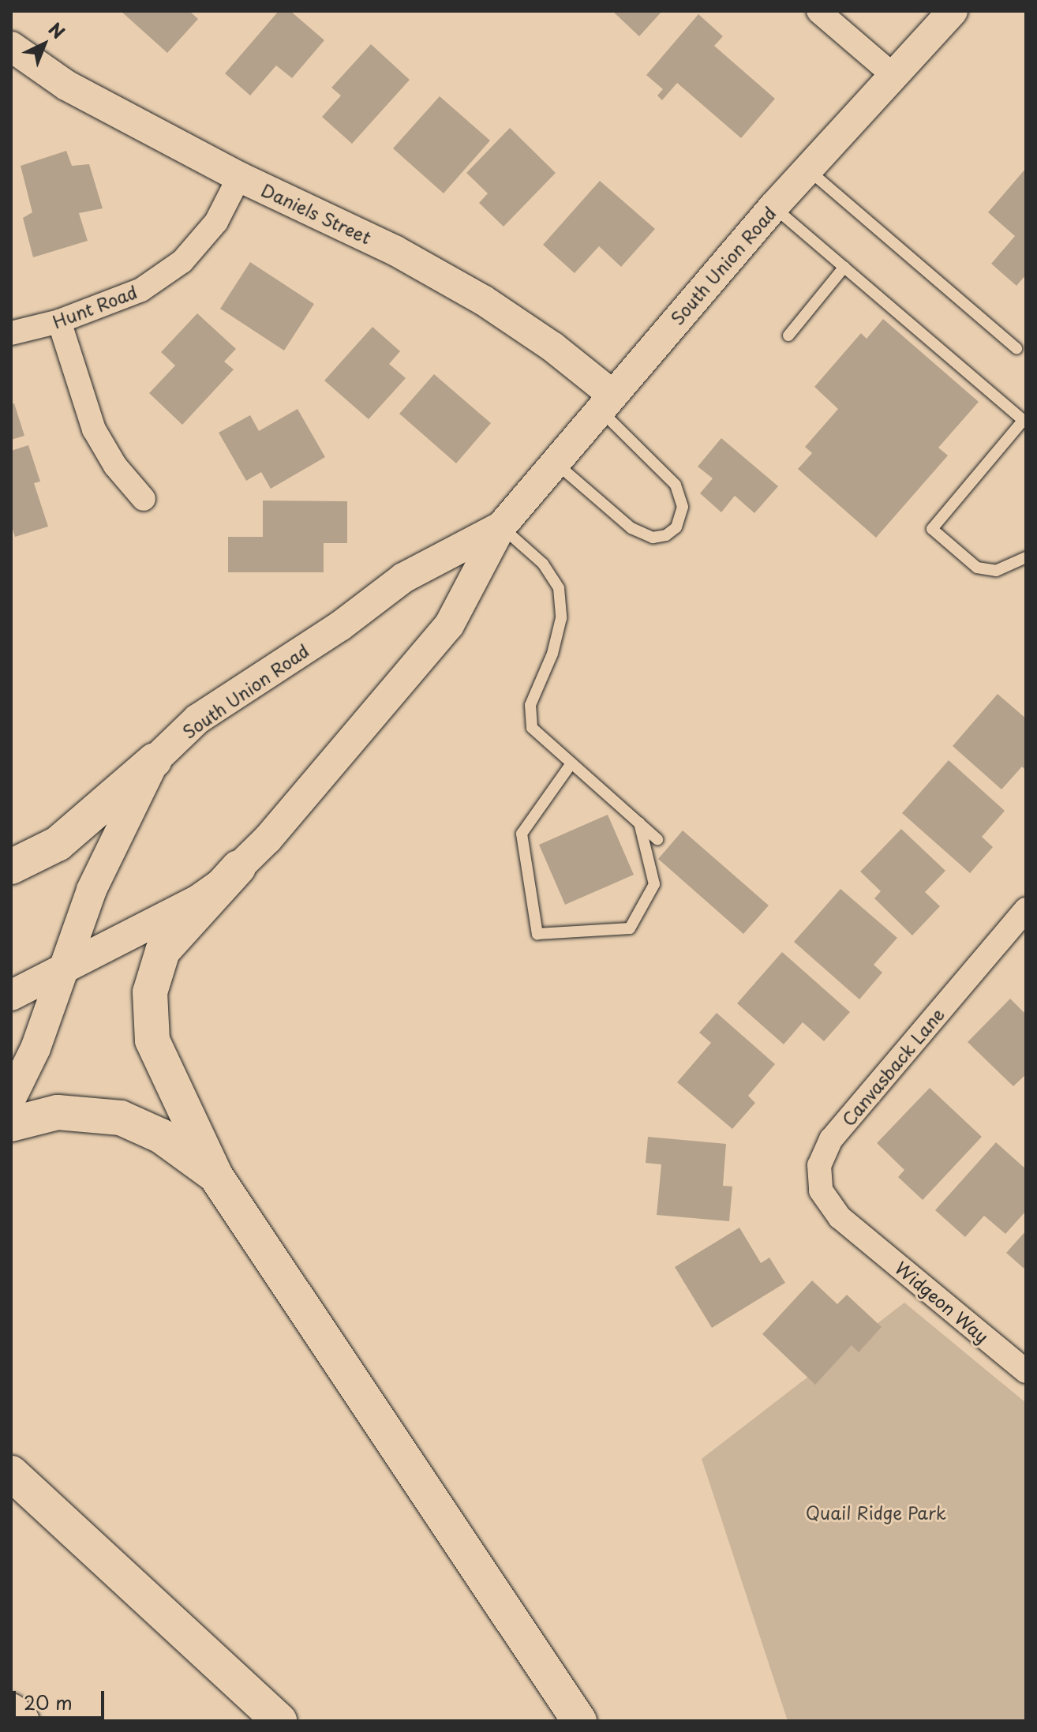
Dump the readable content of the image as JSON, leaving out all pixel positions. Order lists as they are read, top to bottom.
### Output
{
  "streets": {
    "street": [
      "Daniels Street",
      "South Union Road",
      "Hunt Road",
      "Canvasback Lane",
      "Widgeon Way"
    ]
  },
  "crossings": [
    ["Daniels Street", "South Union Road"],
    ["Daniels Street", "Hunt Road"],
    ["Canvasback Lane", "Widgeon Way"]
  ],
  "parks": ["Quail Ridge Park"],
  "scale_bar": "20 m",
  "north": "top right"
}
